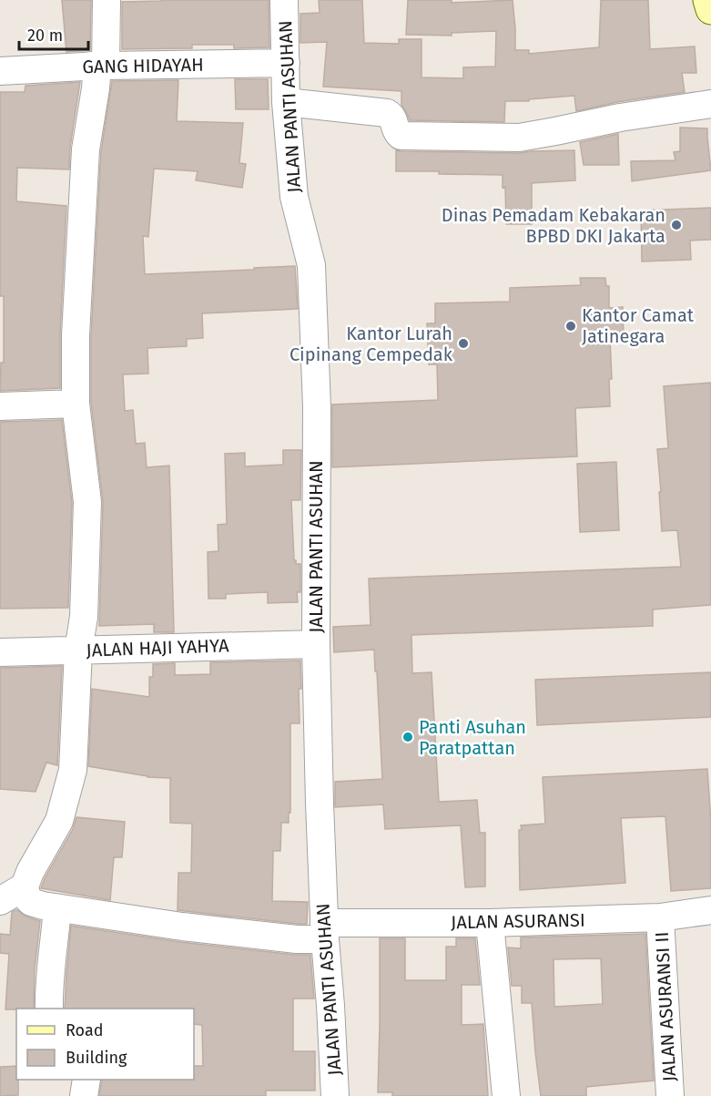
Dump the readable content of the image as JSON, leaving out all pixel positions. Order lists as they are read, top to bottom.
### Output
{
  "streets": {
    "street": [
      "GANG HIDAYAH",
      "JALAN PANTI ASUHAN",
      "JALAN HAJI YAHYA",
      "JALAN ASURANSI",
      "JALAN ASURANSI II"
    ]
  },
  "crossings": [
    ["GANG HIDAYAH", "JALAN PANTI ASUHAN"],
    ["JALAN PANTI ASUHAN", "JALAN HAJI YAHYA"],
    ["JALAN PANTI ASUHAN", "JALAN ASURANSI"],
    ["JALAN ASURANSI", "JALAN ASURANSI II"]
  ],
  "places": [
    "Dinas Pemadam Kebakaran BPBD DKI Jakarta",
    "Kantor Camat Jatinegara",
    "Kantor Lurah Cipinang Cempedak",
    "Panti Asuhan Paratpattan"
  ],
  "legend": ["Road", "Building"],
  "scale_bar": "20 m"
}
